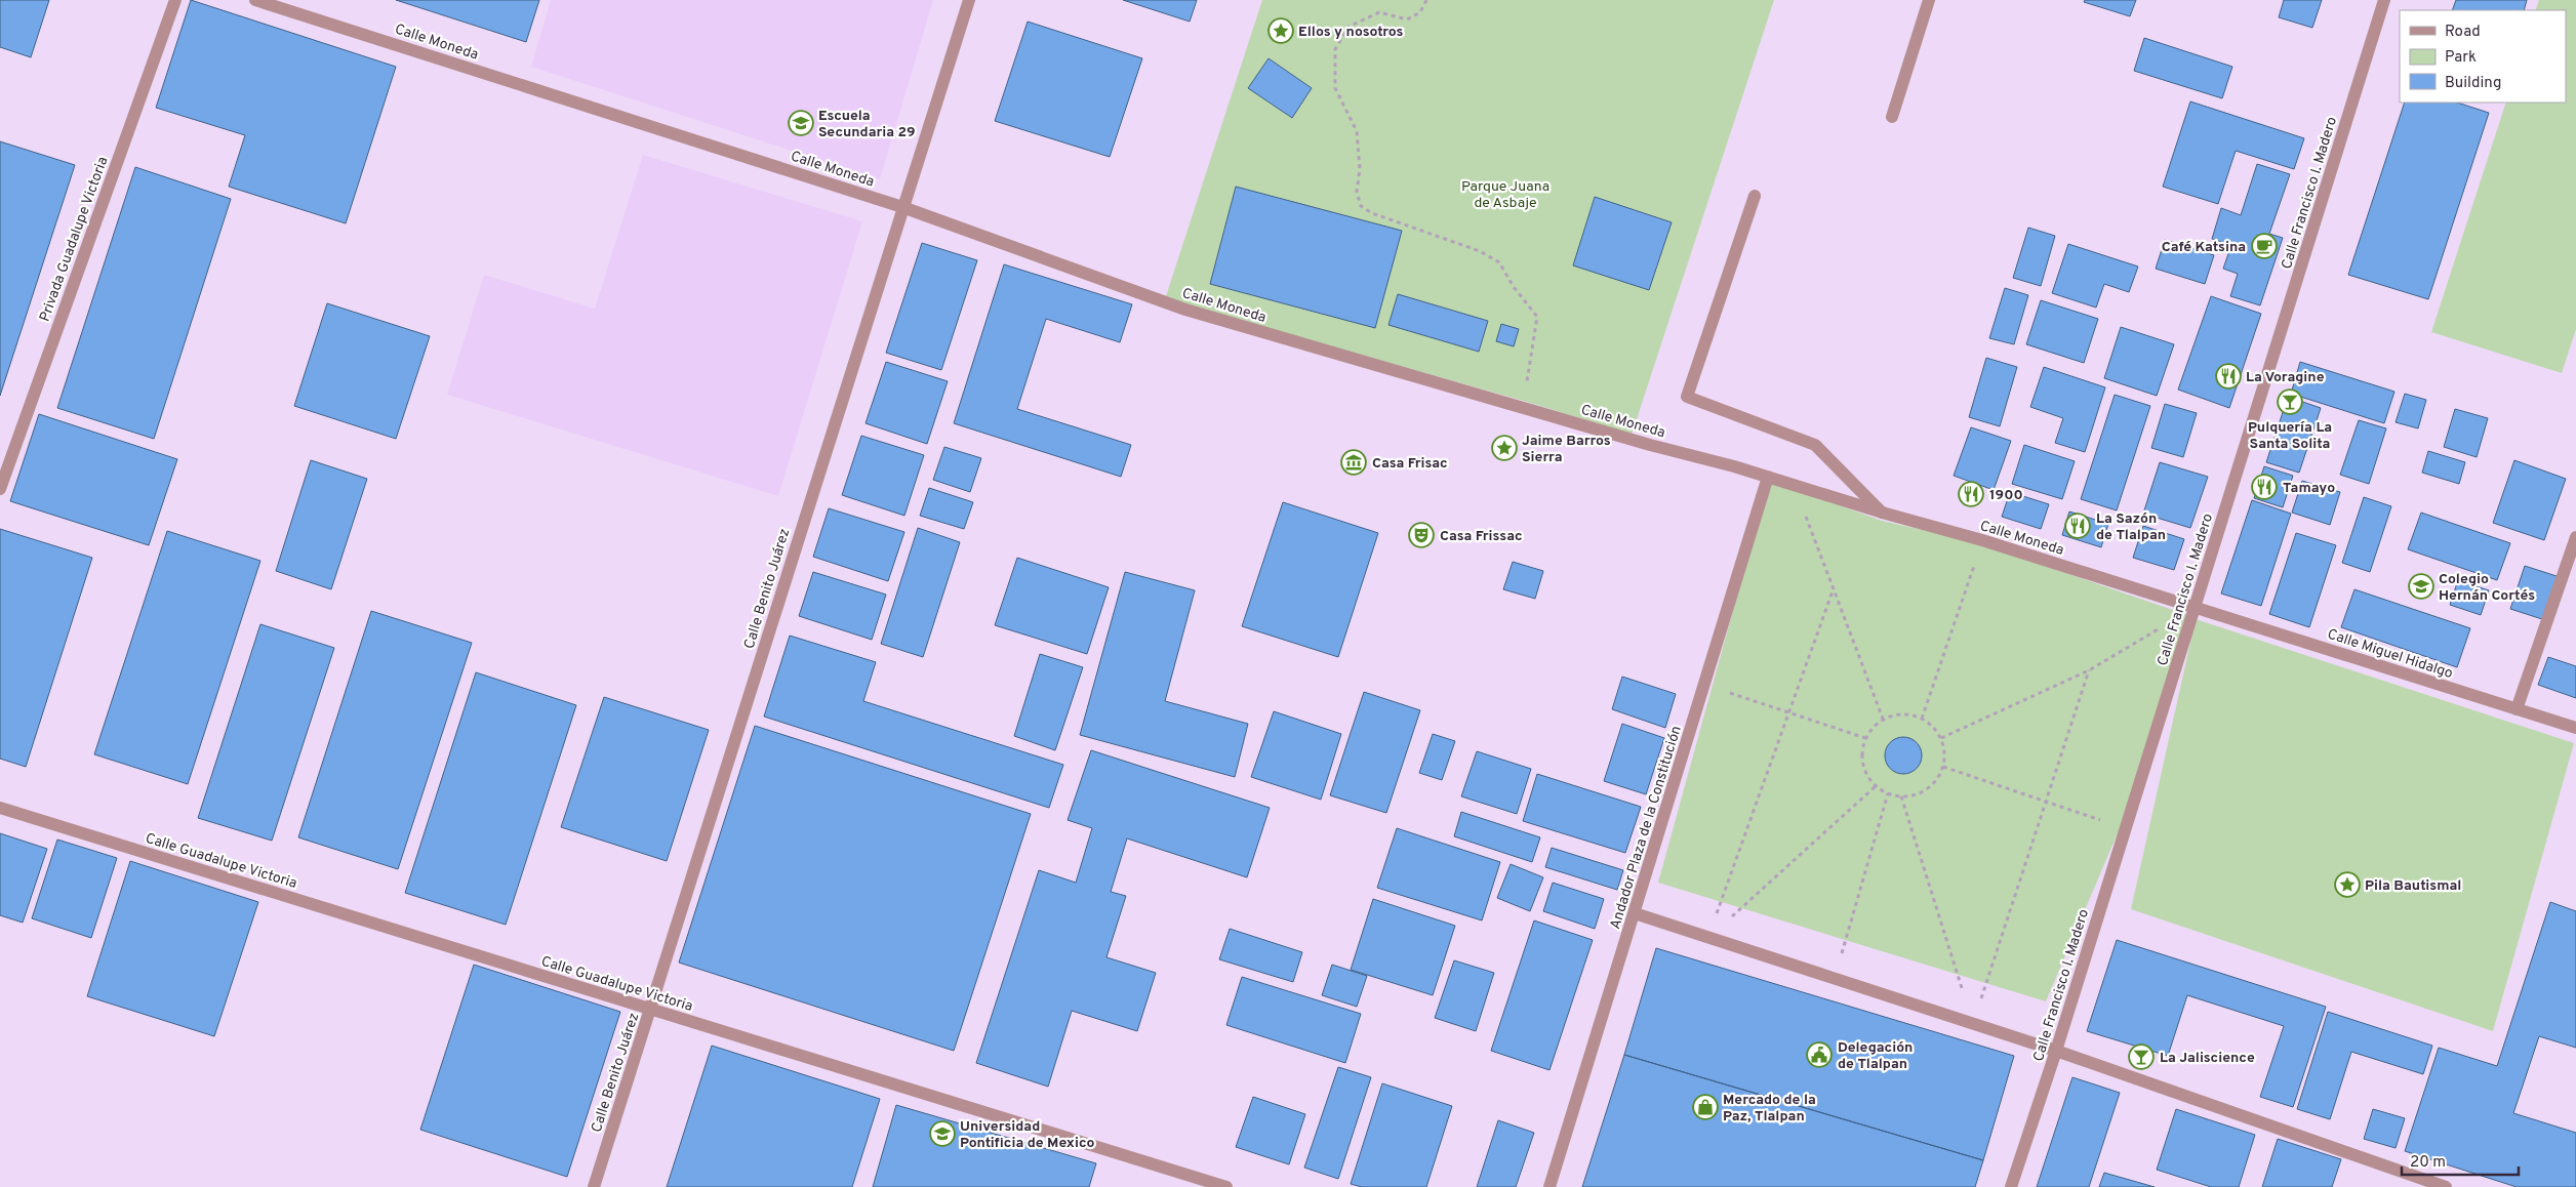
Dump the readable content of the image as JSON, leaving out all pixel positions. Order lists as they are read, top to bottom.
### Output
{
  "streets": {
    "street": [
      "Calle Moneda",
      "Calle Francisco I. Madero",
      "Privada Guadalupe Victoria",
      "Calle Benito Juárez",
      "Calle Miguel Hidalgo",
      "Andador Plaza de la Constitución",
      "Calle Guadalupe Victoria"
    ]
  },
  "crossings": [
    ["Calle Moneda", "Calle Francisco I. Madero"],
    ["Calle Moneda", "Calle Benito Juárez"],
    ["Calle Moneda", "Calle Miguel Hidalgo"],
    ["Calle Moneda", "Andador Plaza de la Constitución"],
    ["Calle Francisco I. Madero", "Calle Miguel Hidalgo"],
    ["Calle Benito Juárez", "Calle Guadalupe Victoria"]
  ],
  "parks": ["Parque Juana de Asbaje"],
  "places": {
    "place": ["Ellos y nosotros", "Jaime Barros Sierra", "Pila Bautismal"],
    "school or university": ["Escuela Secundaria 29", "Colegio Hernán Cortés", "Universidad Pontificia de Mexico"],
    "cafe": ["Café Katsina"],
    "restaurant": [
      "La Voragine",
      "Tamayo",
      "1900",
      "La Sazón de Tlalpan"
    ],
    "bar": ["Pulquería La Santa Solita", "La Jaliscience"],
    "museum": ["Casa Frisac"],
    "theatre": ["Casa Frissac"],
    "public building": ["Delegación de Tlalpan"],
    "shop": ["Mercado de la Paz, Tlalpan"]
  },
  "legend": ["Road", "Park", "Building"],
  "scale_bar": "20 m"
}
